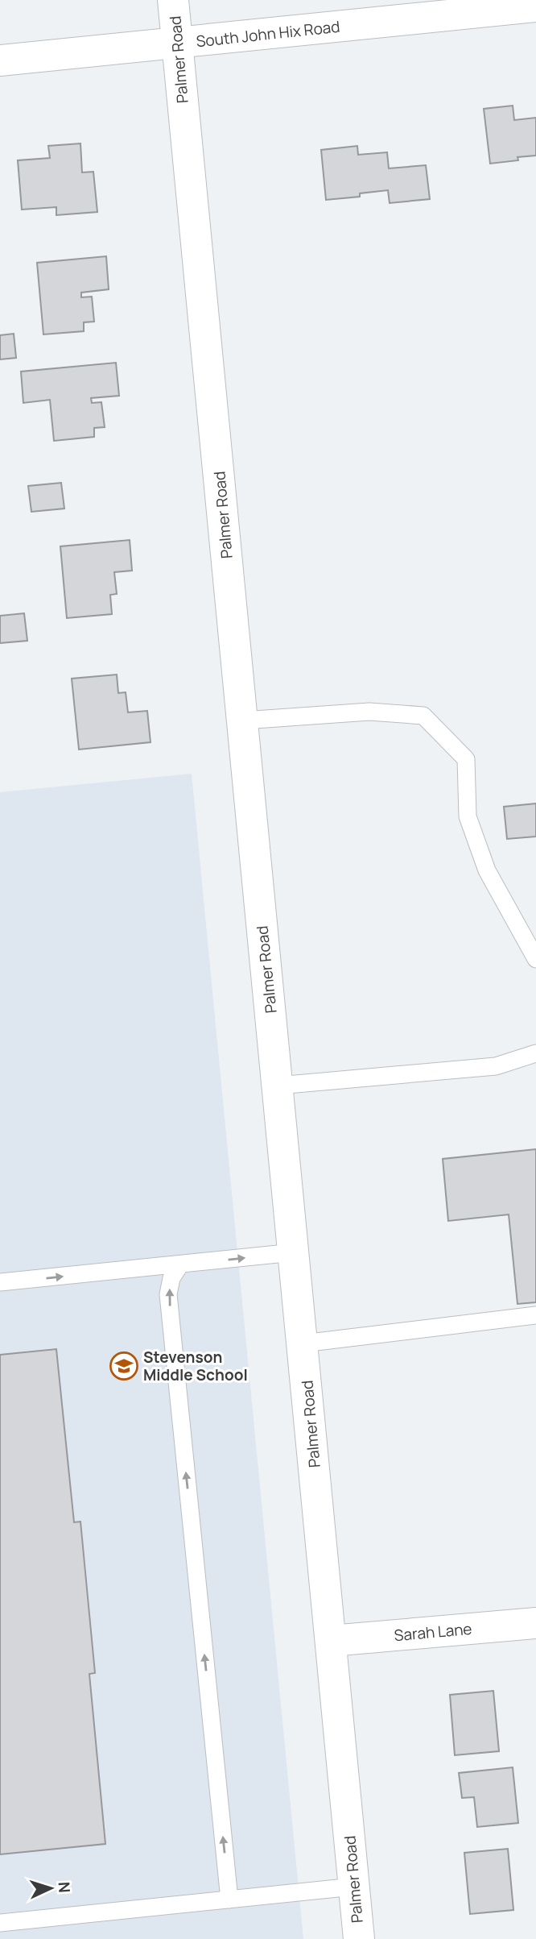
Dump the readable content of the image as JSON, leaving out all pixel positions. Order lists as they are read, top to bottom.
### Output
{
  "streets": {
    "street": ["South John Hix Road", "Palmer Road", "Sarah Lane"]
  },
  "crossings": [
    ["South John Hix Road", "Palmer Road"],
    ["Palmer Road", "Sarah Lane"]
  ],
  "places": {
    "school or university": ["Stevenson Middle School"]
  },
  "north": "right"
}
